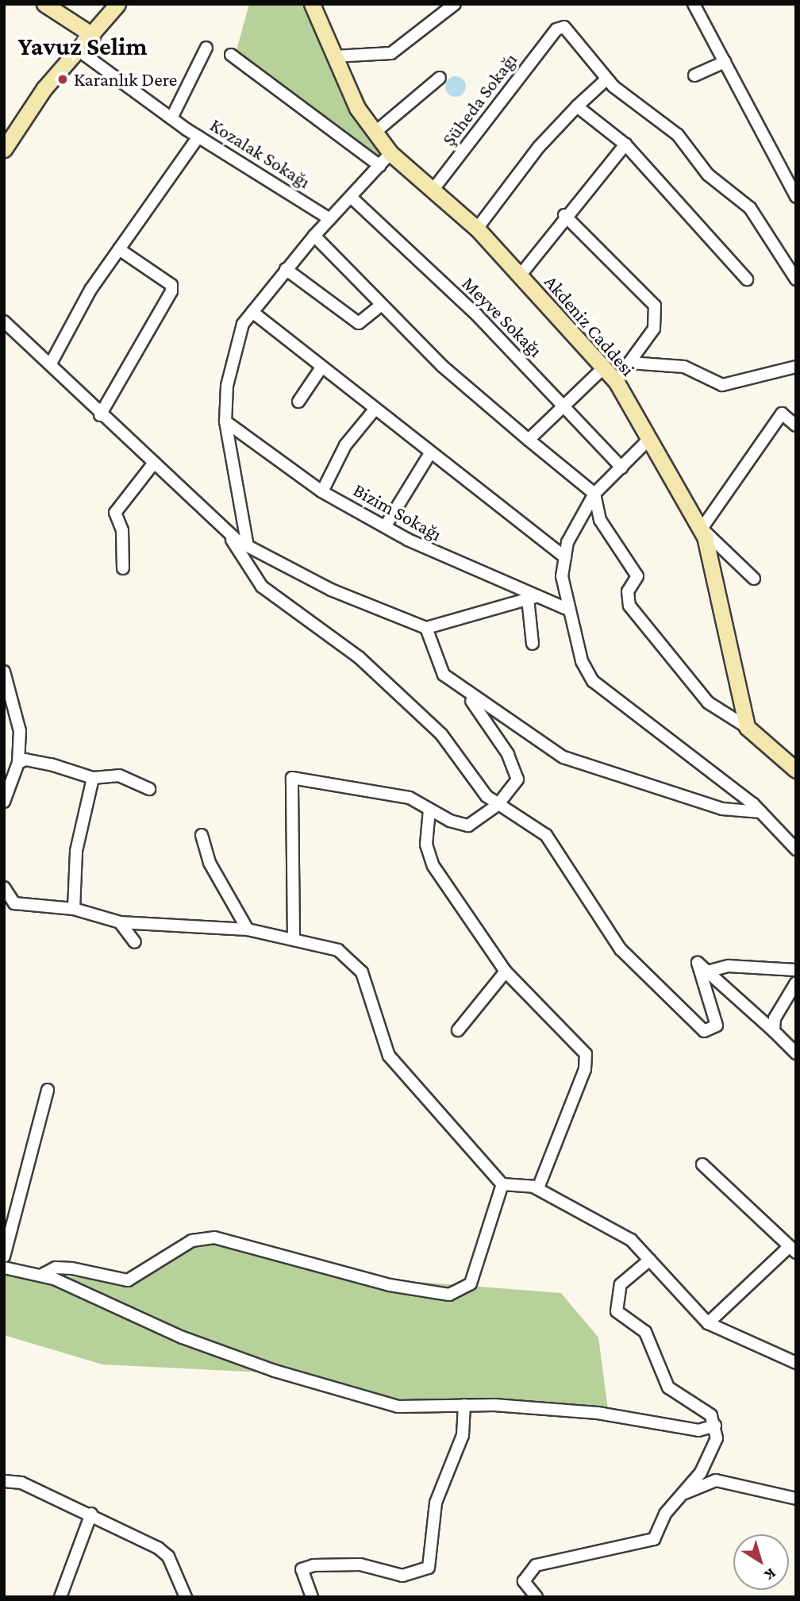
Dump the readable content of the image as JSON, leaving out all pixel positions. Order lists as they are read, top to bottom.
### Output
{
  "streets": {
    "street": [
      "Şüheda Sokağı",
      "Kozalak Sokağı",
      "Meyve Sokağı",
      "Akdeniz Caddesi",
      "Bizim Sokağı"
    ]
  },
  "crossings": [
    ["Şüheda Sokağı", "Akdeniz Caddesi"]
  ],
  "districts": ["Yavuz Selim"],
  "places": ["Karanlık Dere"],
  "north": "bottom right"
}
